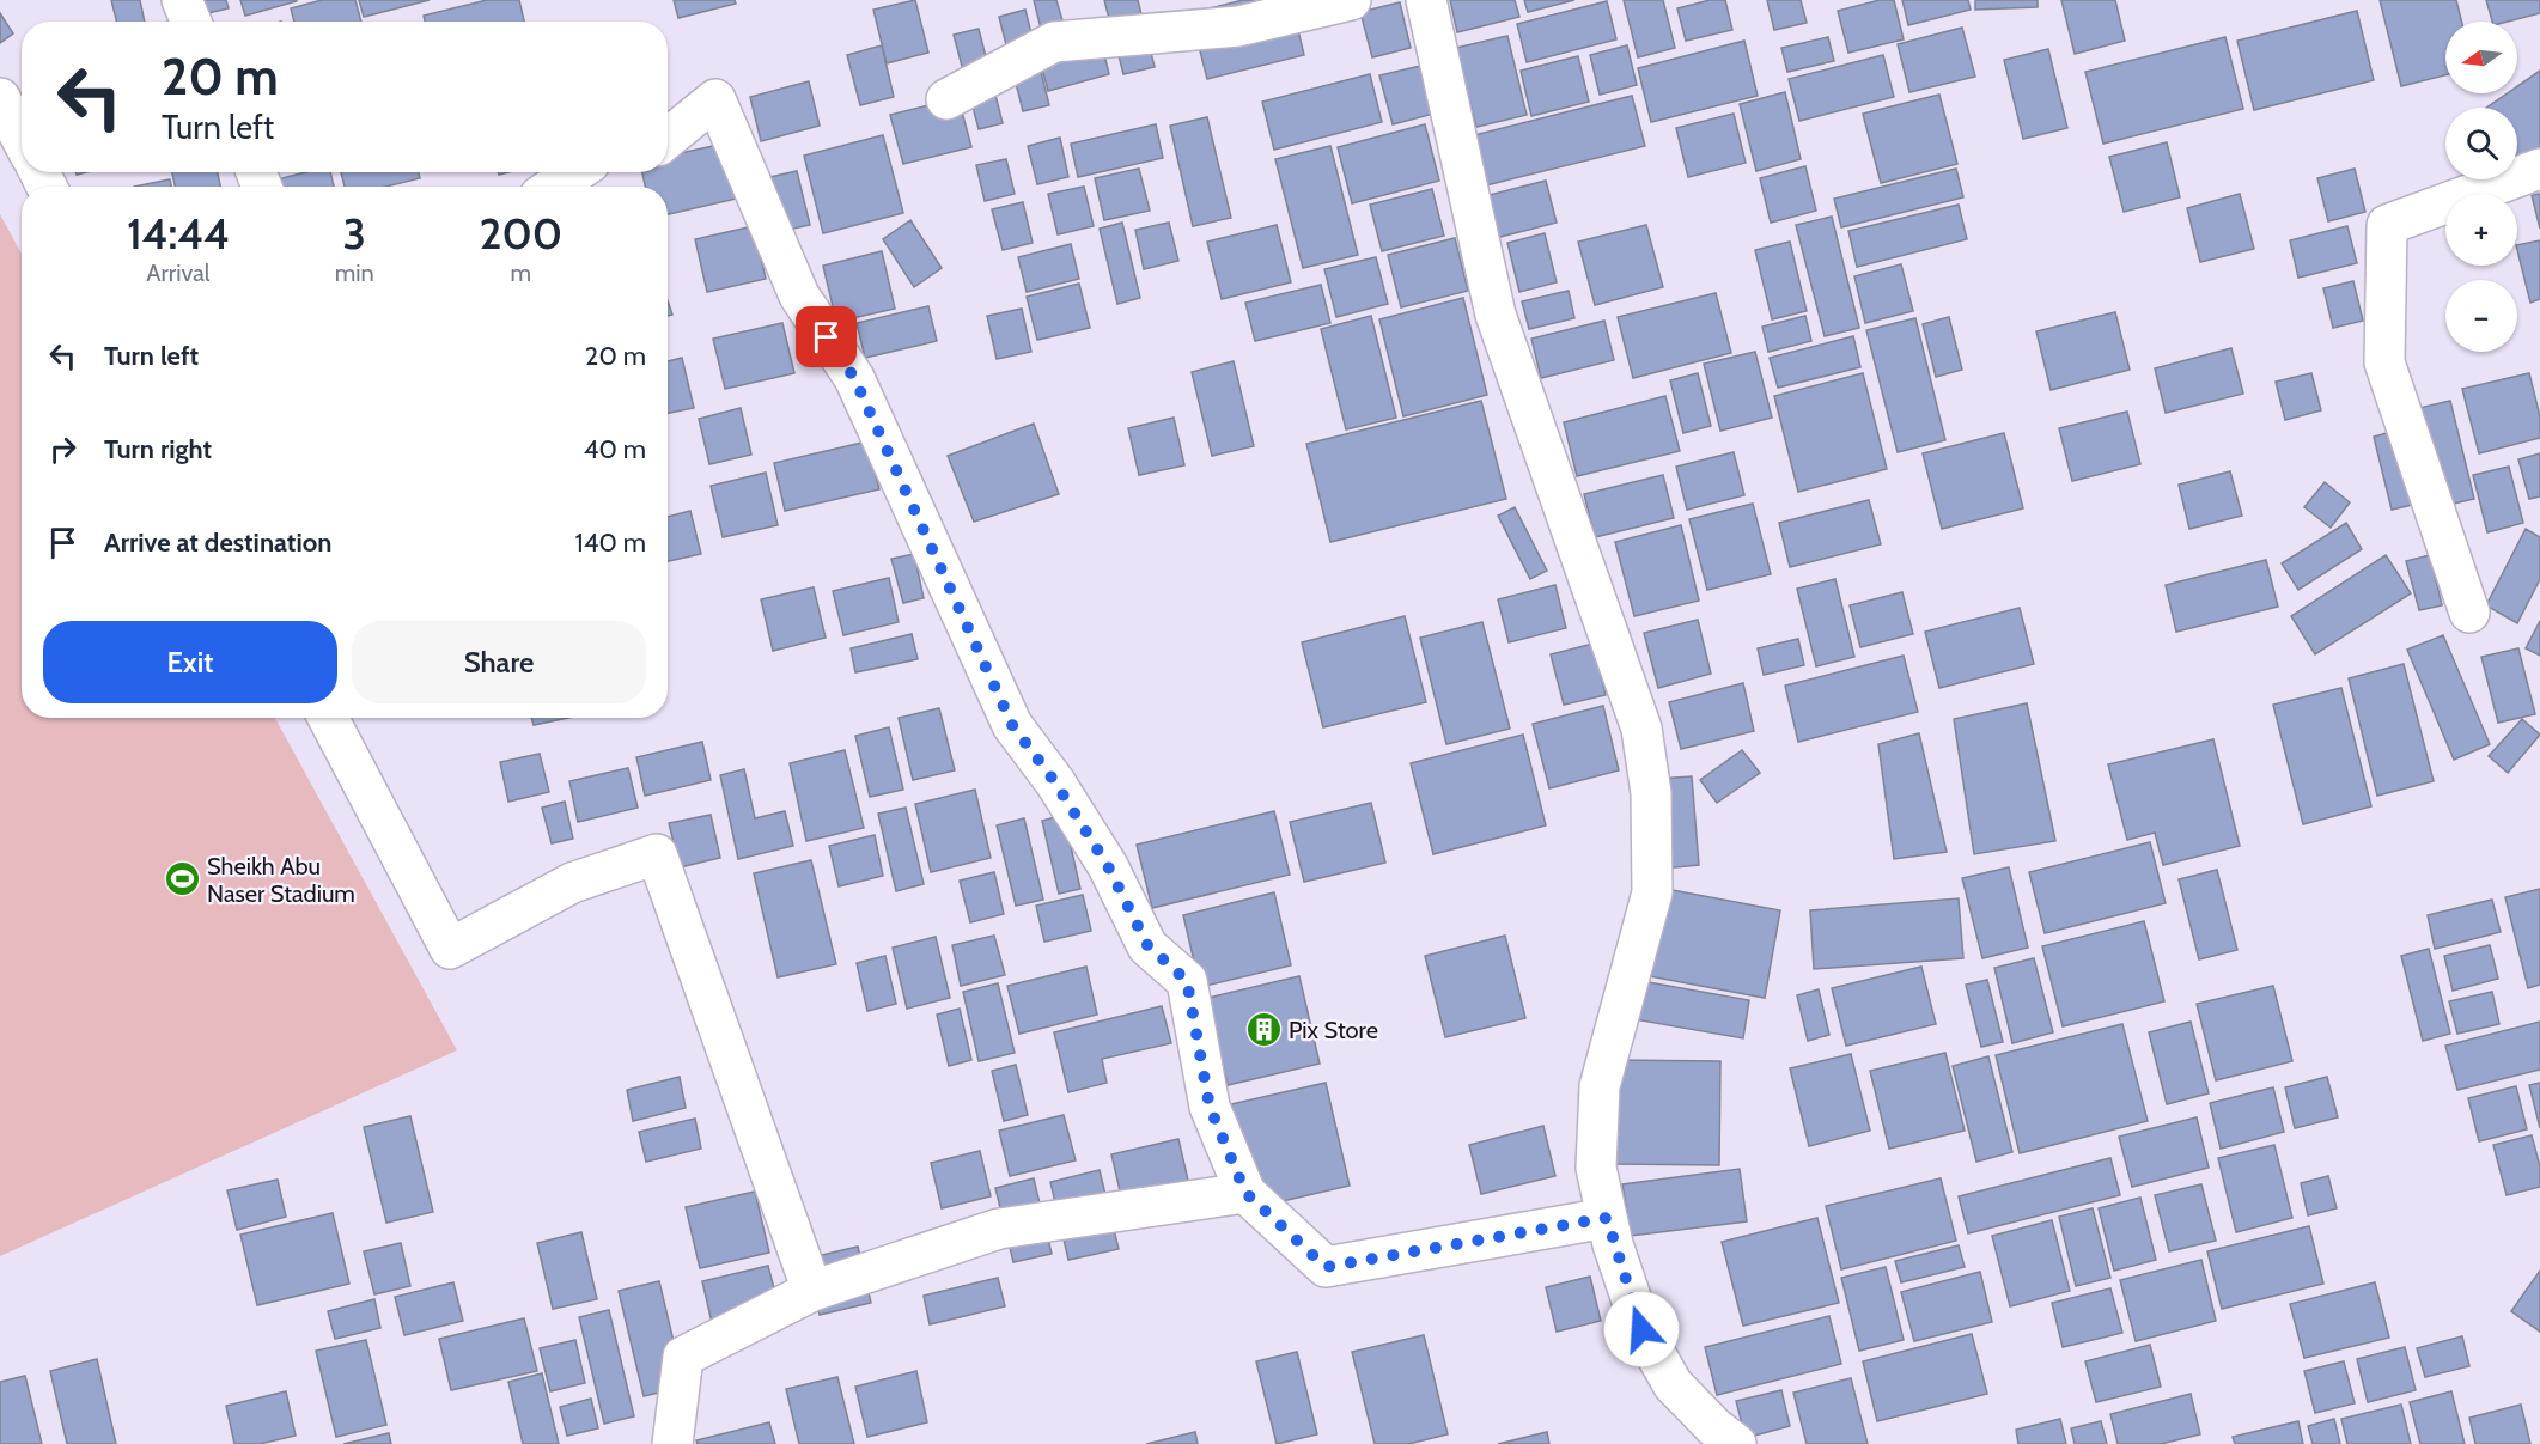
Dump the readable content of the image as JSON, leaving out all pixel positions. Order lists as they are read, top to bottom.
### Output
{
  "places": {
    "sports": ["Sheikh Abu Naser Stadium"],
    "building": ["Pix Store"]
  },
  "north": "left",
  "page": {
    "map_buttons": ["+", "−"],
    "turn": ["20 m", "Turn left"],
    "eta": [
      "14:44",
      "Arrival",
      "3",
      "min",
      "200",
      "m"
    ],
    "list": [
      {
        "name": "Turn left",
        "value": "20 m"
      },
      {
        "name": "Turn right",
        "value": "40 m"
      },
      {
        "name": "Arrive at destination",
        "value": "140 m"
      }
    ],
    "buttons": ["Exit", "Share"]
  }
}
